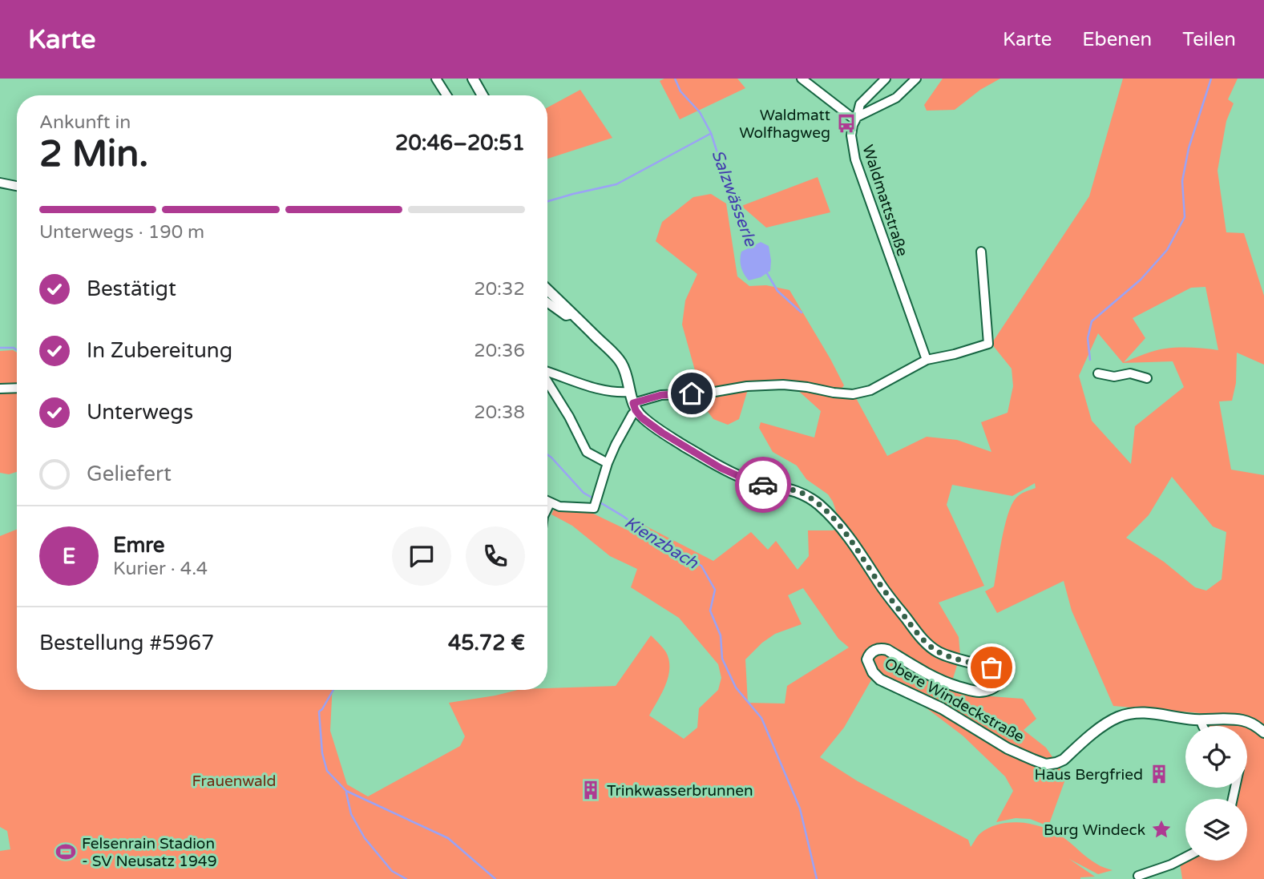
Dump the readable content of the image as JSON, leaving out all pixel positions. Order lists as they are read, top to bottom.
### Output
{
  "streets": {
    "street": ["Waldmattstraße", "Obere Windeckstraße"]
  },
  "water": ["Salzwässerle", "Kienzbach"],
  "parks": ["Frauenwald"],
  "places": {
    "bus stop": ["Waldmatt Wolfhagweg"],
    "building": ["Haus Bergfried", "Trinkwasserbrunnen"],
    "place": ["Burg Windeck"],
    "sports": ["Felsenrain Stadion - SV Neusatz 1949"]
  },
  "page": {
    "header": "Karte",
    "nav": ["Karte", "Ebenen", "Teilen"],
    "heading": ["2 Min.", "Ankunft in", "20:46–20:51"],
    "panel": [
      "Emre",
      "Kurier · 4.4",
      "Bestellung #5967",
      "45.72 €"
    ],
    "bar": "Unterwegs · 190 m",
    "list": [
      ["Bestätigt", "20:32"],
      ["In Zubereitung", "20:36"],
      ["Unterwegs", "20:38"],
      "Geliefert"
    ],
    "round": "E"
  }
}
